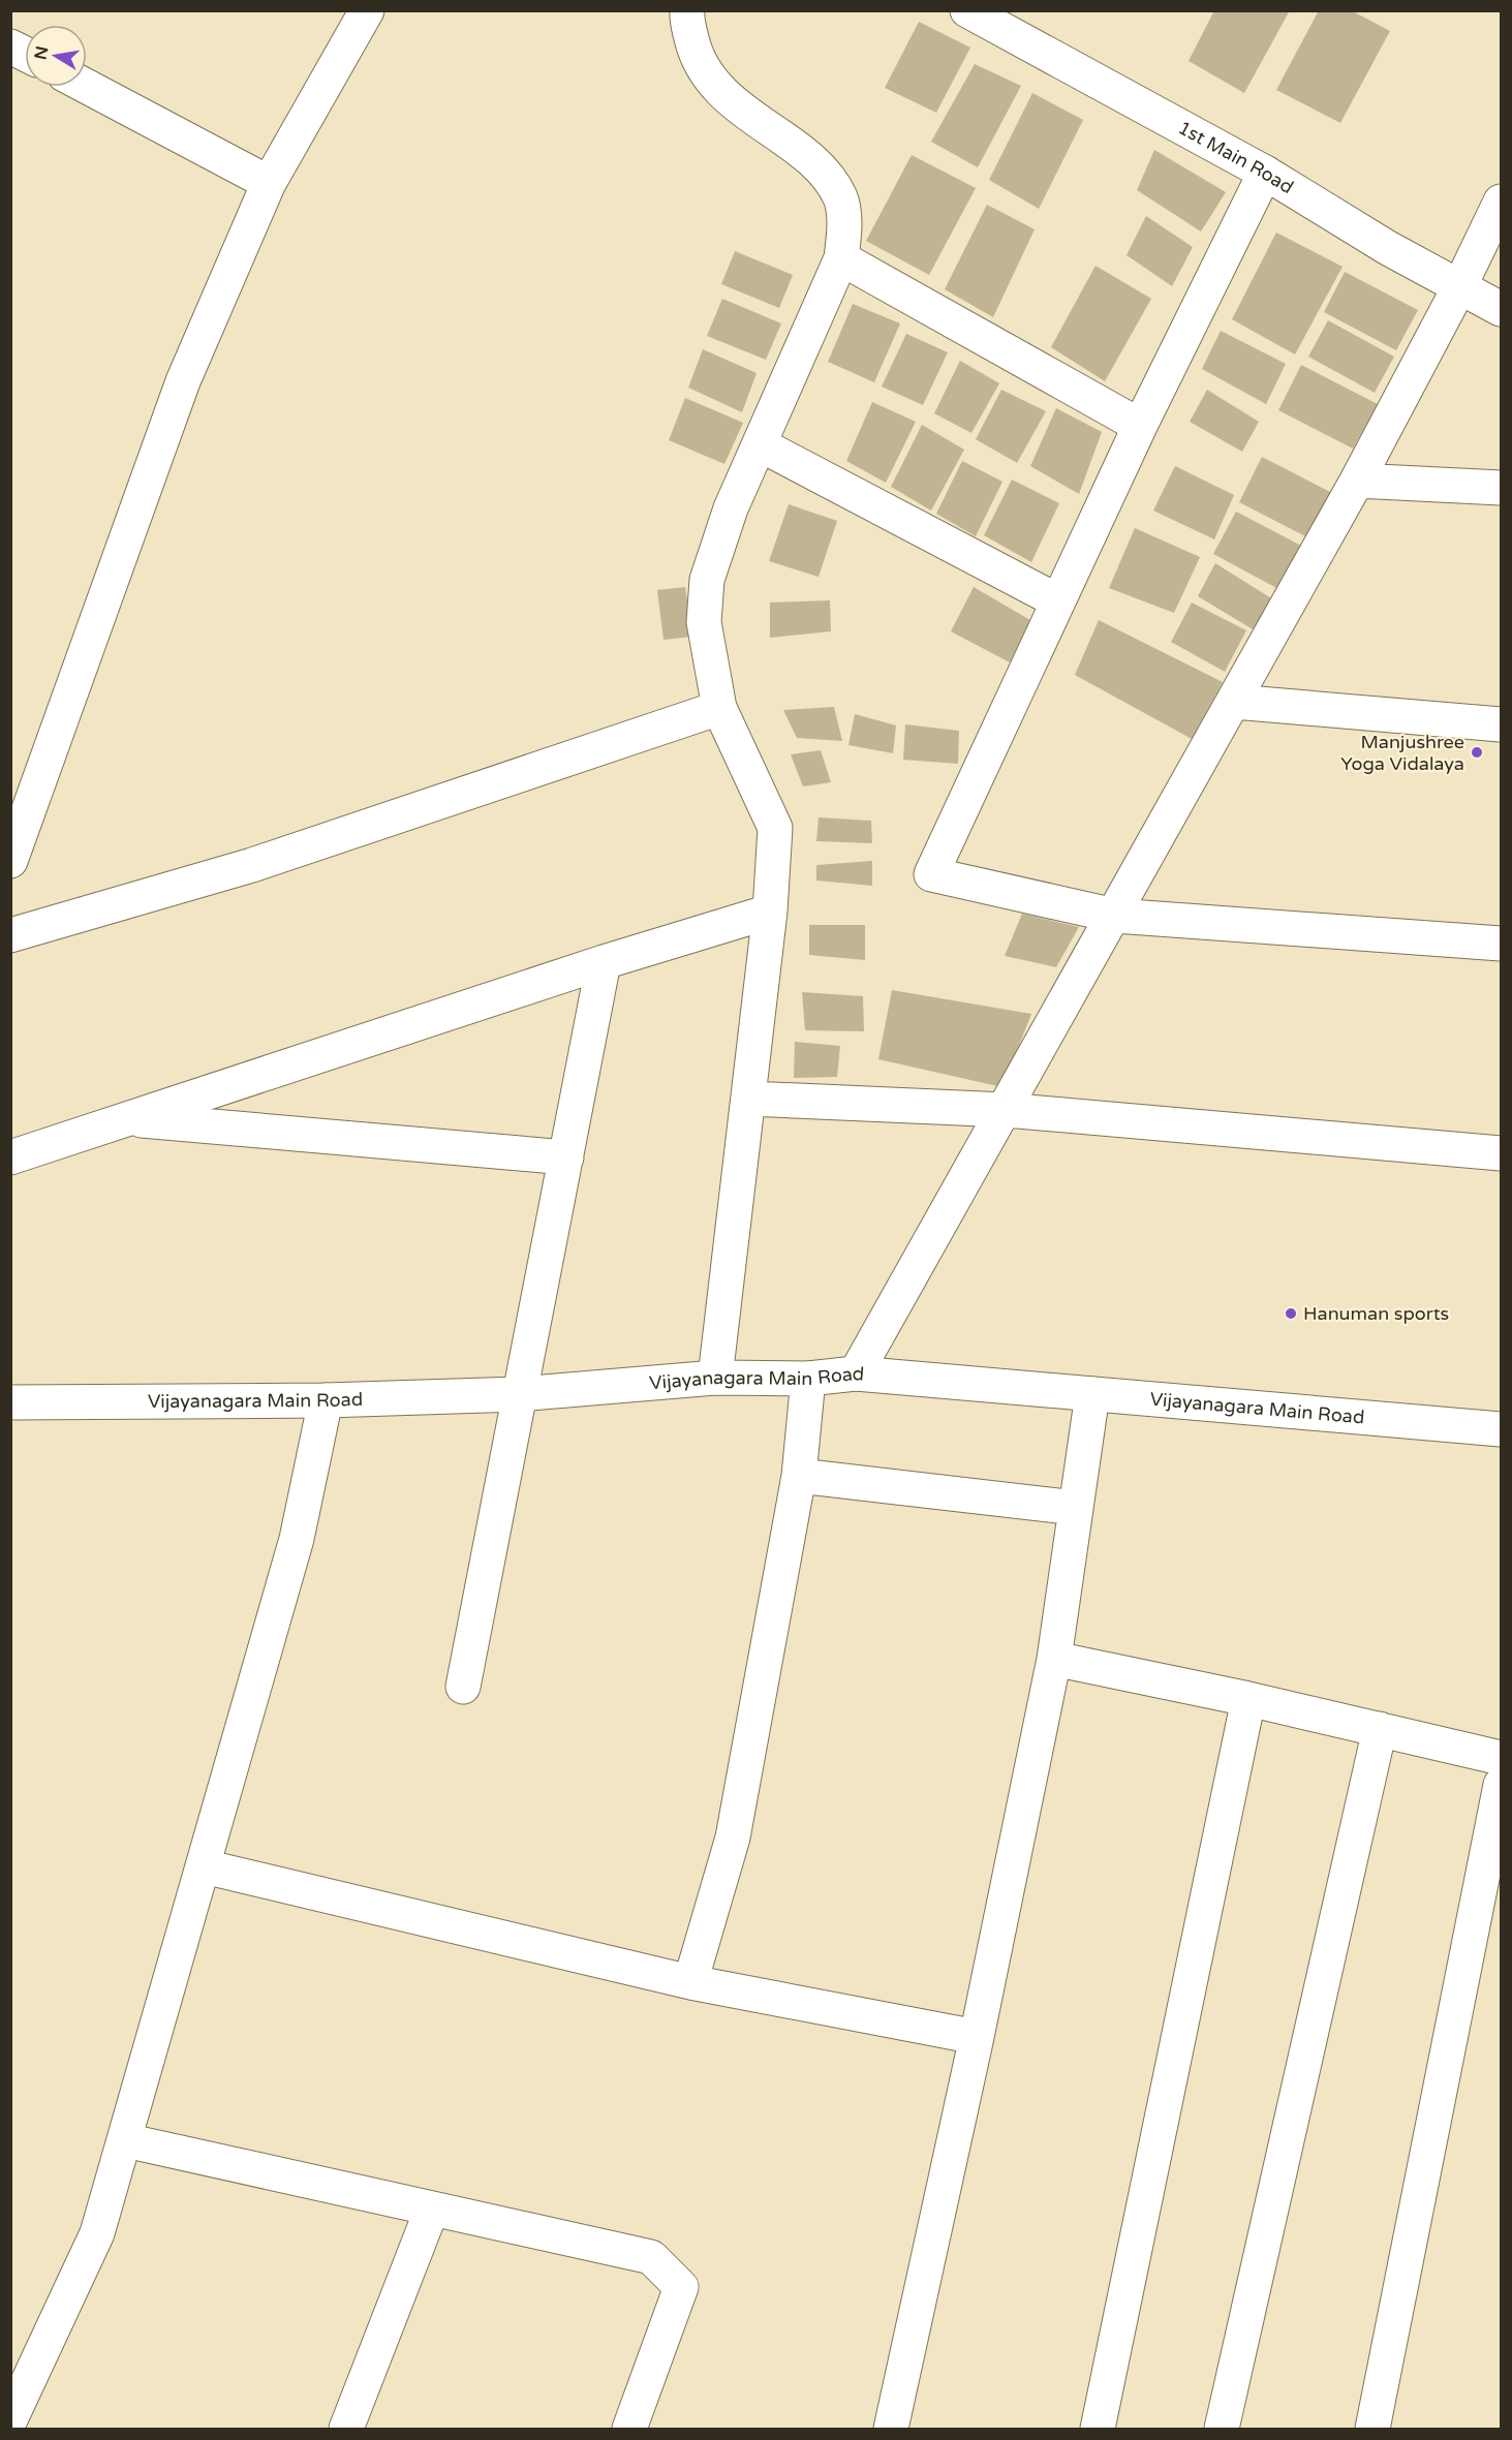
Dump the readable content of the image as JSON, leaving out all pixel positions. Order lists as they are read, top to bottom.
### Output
{
  "streets": {
    "street": ["1st Main Road", "Vijayanagara Main Road"]
  },
  "places": ["Manjushree Yoga Vidalaya", "Hanuman sports"],
  "north": "left"
}
